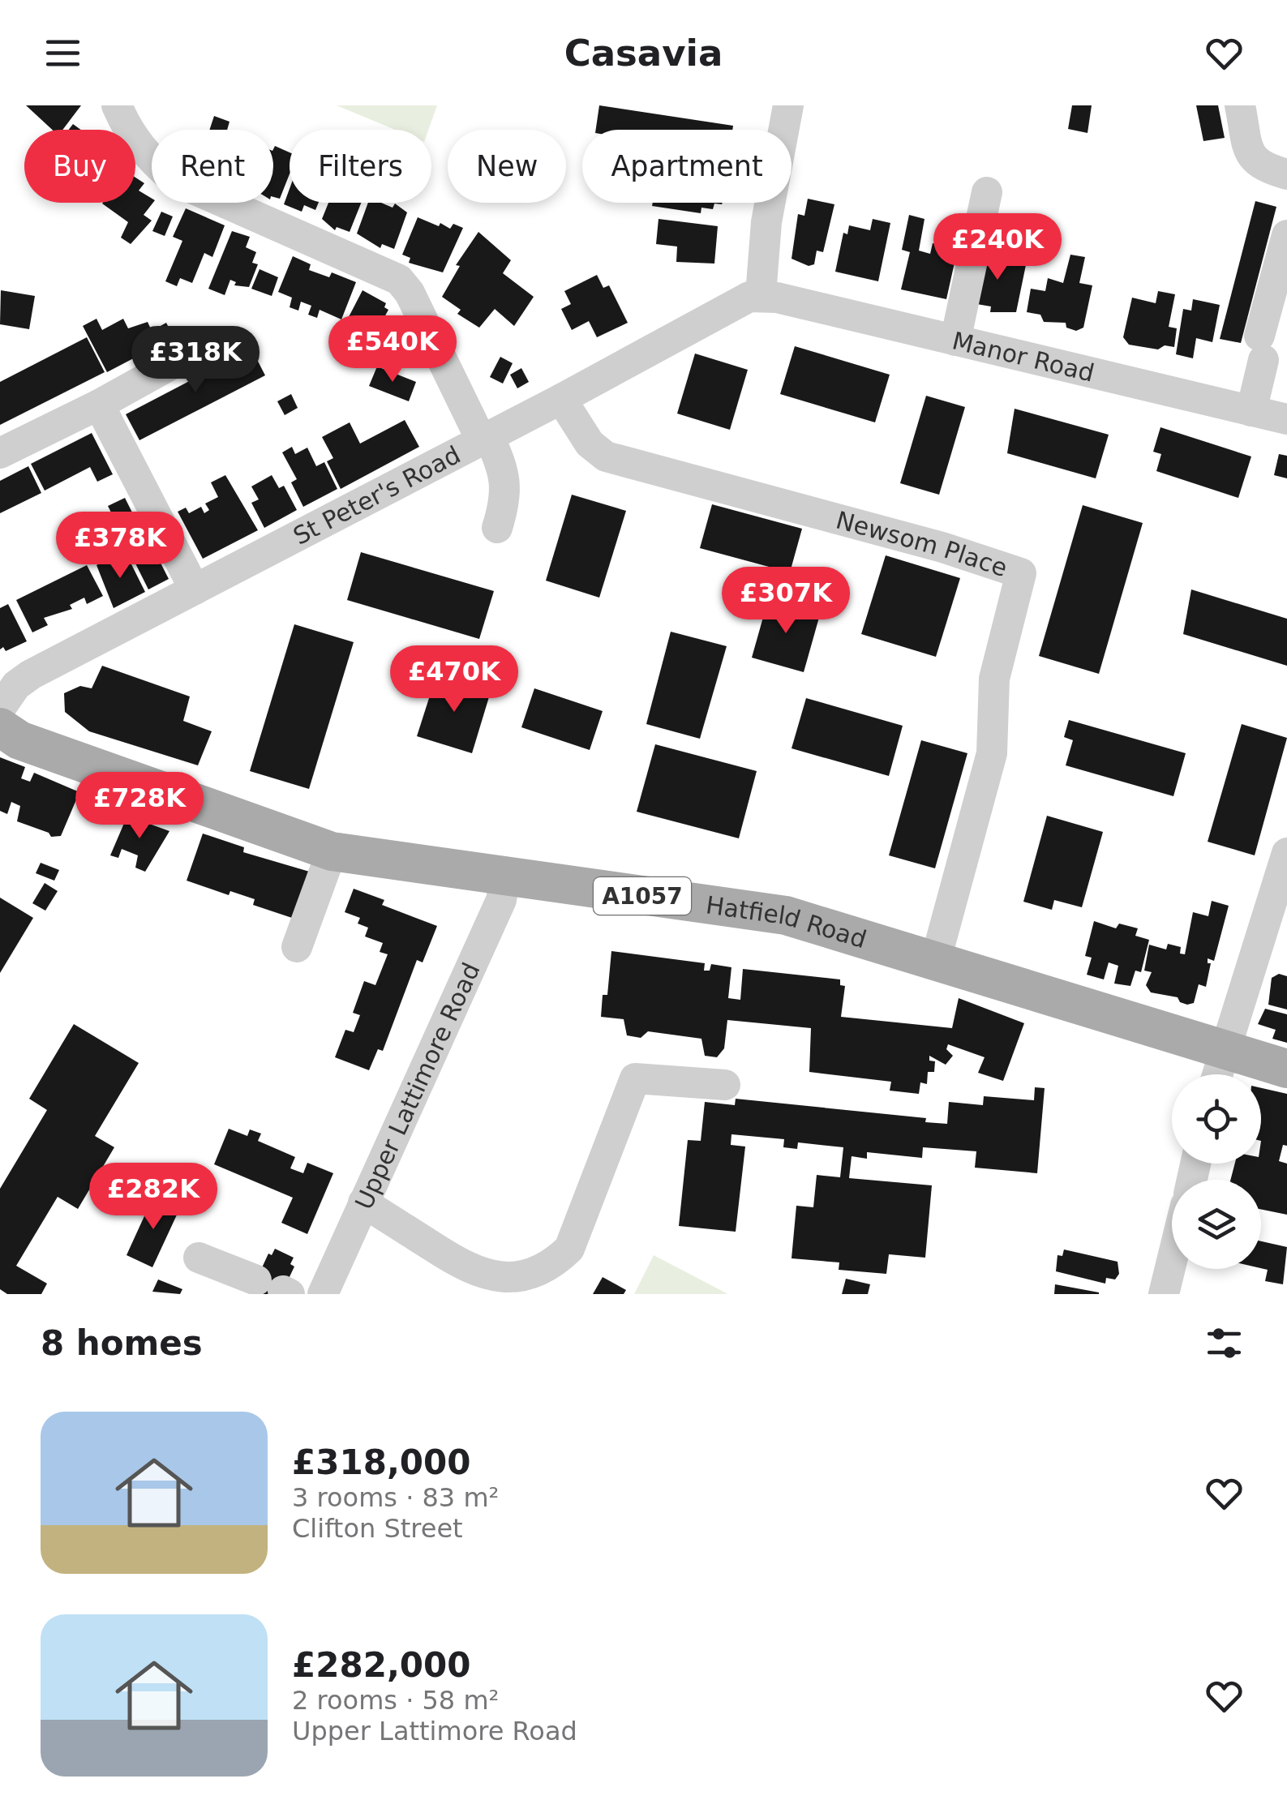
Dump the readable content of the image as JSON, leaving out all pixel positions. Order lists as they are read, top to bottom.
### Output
{
  "streets": {
    "main road": ["A1057", "Hatfield Road"],
    "street": [
      "Manor Road",
      "St Peter's Road",
      "Newsom Place",
      "Upper Lattimore Road"
    ]
  },
  "crossings": [
    ["Manor Road", "St Peter's Road"],
    ["St Peter's Road", "Newsom Place"],
    ["Newsom Place", "Hatfield Road"],
    ["Hatfield Road", "Upper Lattimore Road"]
  ],
  "page": {
    "header": "Casavia",
    "chip": [
      "Buy",
      "Rent",
      "Filters",
      "New",
      "Apartment"
    ],
    "price": [
      "£240K",
      "£540K",
      "£318K",
      "£378K",
      "£307K",
      "£470K",
      "£728K",
      "£282K"
    ],
    "heading": "8 homes",
    "list": [
      {
        "name": "£318,000",
        "note": "3 rooms · 83 m² · Clifton Street"
      },
      {
        "name": "£282,000",
        "note": "2 rooms · 58 m² · Upper Lattimore Road"
      }
    ]
  }
}
